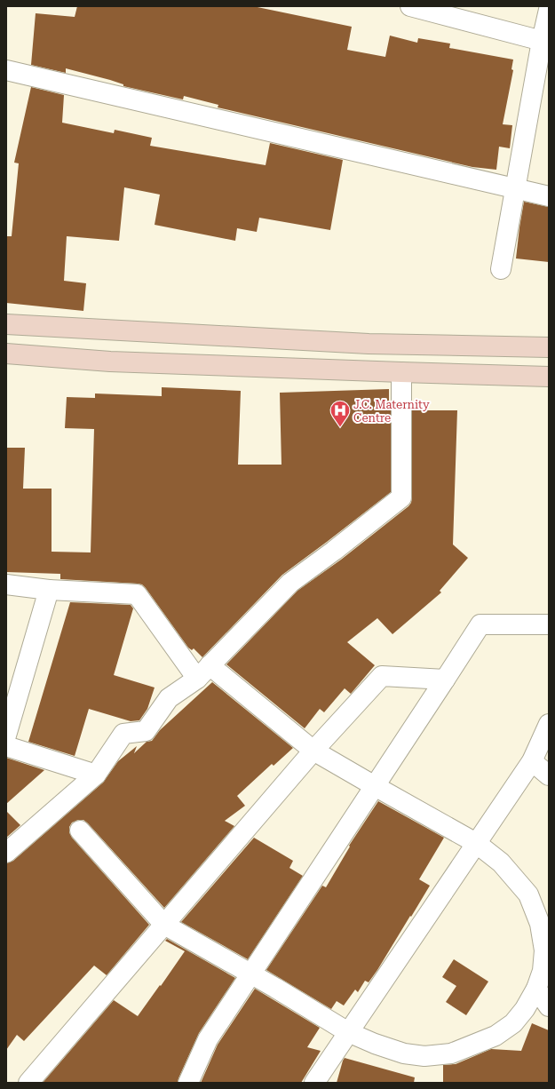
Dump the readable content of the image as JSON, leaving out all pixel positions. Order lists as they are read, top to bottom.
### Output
{
  "places": {
    "hospital": ["J.C. Maternity Centre"]
  }
}
